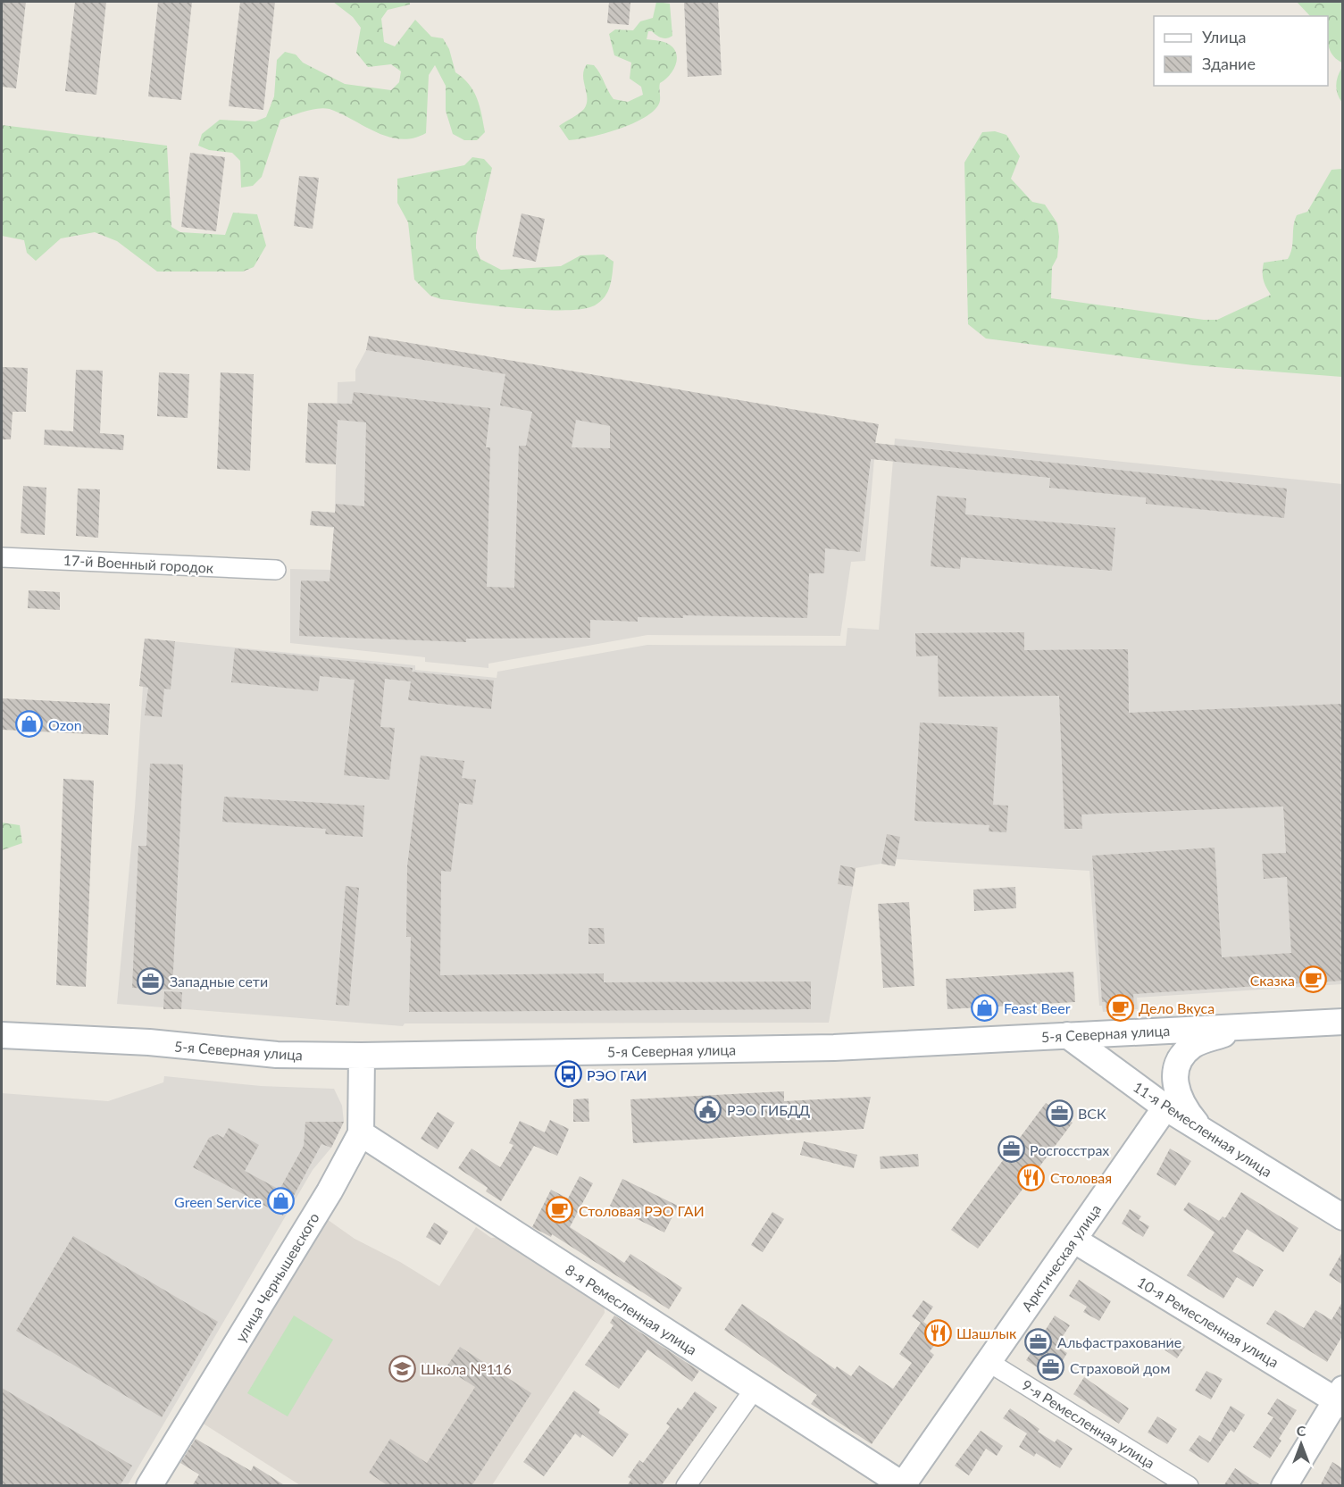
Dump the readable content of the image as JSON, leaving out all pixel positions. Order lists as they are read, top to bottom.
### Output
{
  "streets": {
    "main road": [
      "5-я Северная улица",
      "11-я Ремесленная улица",
      "Арктическая улица",
      "улица Чернышевского",
      "8-я Ремесленная улица",
      "10-я Ремесленная улица"
    ],
    "street": ["17-й Военный городок", "9-я Ремесленная улица"]
  },
  "crossings": [
    ["5-я Северная улица", "11-я Ремесленная улица"],
    ["5-я Северная улица", "улица Чернышевского"],
    ["11-я Ремесленная улица", "Арктическая улица"],
    ["Арктическая улица", "8-я Ремесленная улица"],
    ["Арктическая улица", "10-я Ремесленная улица"],
    ["Арктическая улица", "9-я Ремесленная улица"],
    ["улица Чернышевского", "8-я Ремесленная улица"]
  ],
  "places": {
    "shop": ["Ozon", "Feast Beer", "Green Service"],
    "cafe": ["Сказка", "Дело Вкуса", "Столовая РЭО ГАИ"],
    "office": [
      "Западные сети",
      "ВСК",
      "Росгосстрах",
      "Альфастрахование",
      "Страховой дом"
    ],
    "bus stop": ["РЭО ГАИ"],
    "public building": ["РЭО ГИБДД"],
    "restaurant": ["Столовая", "Шашлык"],
    "school or university": ["Школа №116"]
  },
  "legend": ["Улица", "Здание"],
  "north": "top"
}
